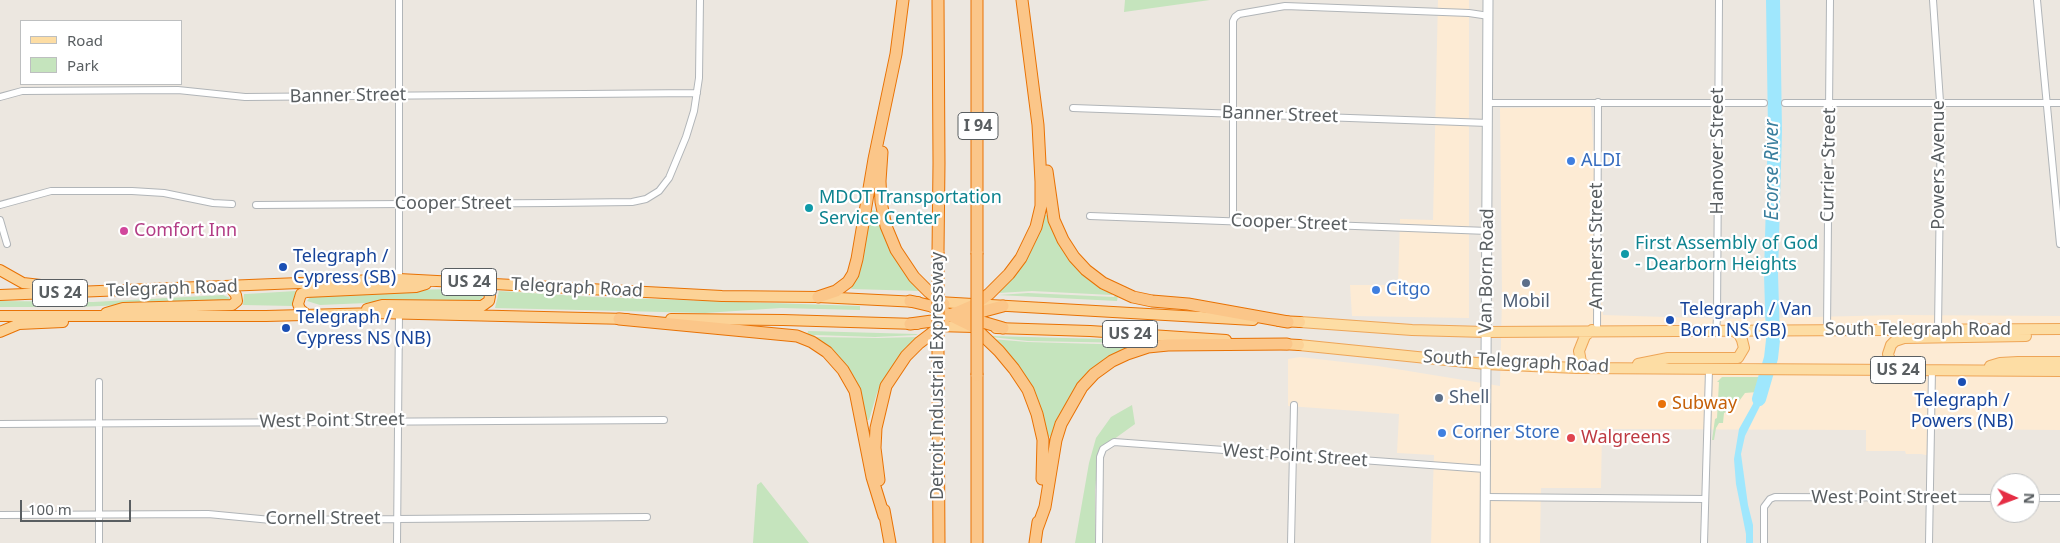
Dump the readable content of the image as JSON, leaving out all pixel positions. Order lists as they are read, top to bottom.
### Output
{
  "streets": {
    "highway": [
      "I 94",
      "US 24",
      "Telegraph Road",
      "South Telegraph Road",
      "Detroit Industrial Expressway"
    ],
    "main road": ["Van Born Road"],
    "street": [
      "Banner Street",
      "Hanover Street",
      "Currier Street",
      "Powers Avenue",
      "Cooper Street",
      "Amherst Street",
      "West Point Street",
      "Cornell Street"
    ]
  },
  "crossings": [
    ["Banner Street", "Cooper Street"],
    ["Banner Street", "Van Born Road"],
    ["Hanover Street", "South Telegraph Road"],
    ["Currier Street", "South Telegraph Road"],
    ["Powers Avenue", "South Telegraph Road"],
    ["Cooper Street", "Van Born Road"],
    ["Amherst Street", "South Telegraph Road"],
    ["Van Born Road", "South Telegraph Road"],
    ["Van Born Road", "West Point Street"],
    ["Telegraph Road", "South Telegraph Road"]
  ],
  "water": ["Ecorse River"],
  "places": [
    "ALDI",
    "MDOT Transportation Service Center",
    "Comfort Inn",
    "First Assembly of God - Dearborn Heights",
    "Telegraph / Cypress (SB)",
    "Mobil",
    "Citgo",
    "Telegraph / Van Born NS (SB)",
    "Telegraph / Cypress NS (NB)",
    "Telegraph / Powers (NB)",
    "Shell",
    "Subway",
    "Corner Store",
    "Walgreens"
  ],
  "legend": ["Road", "Park"],
  "scale_bar": "100 m",
  "north": "right"
}
